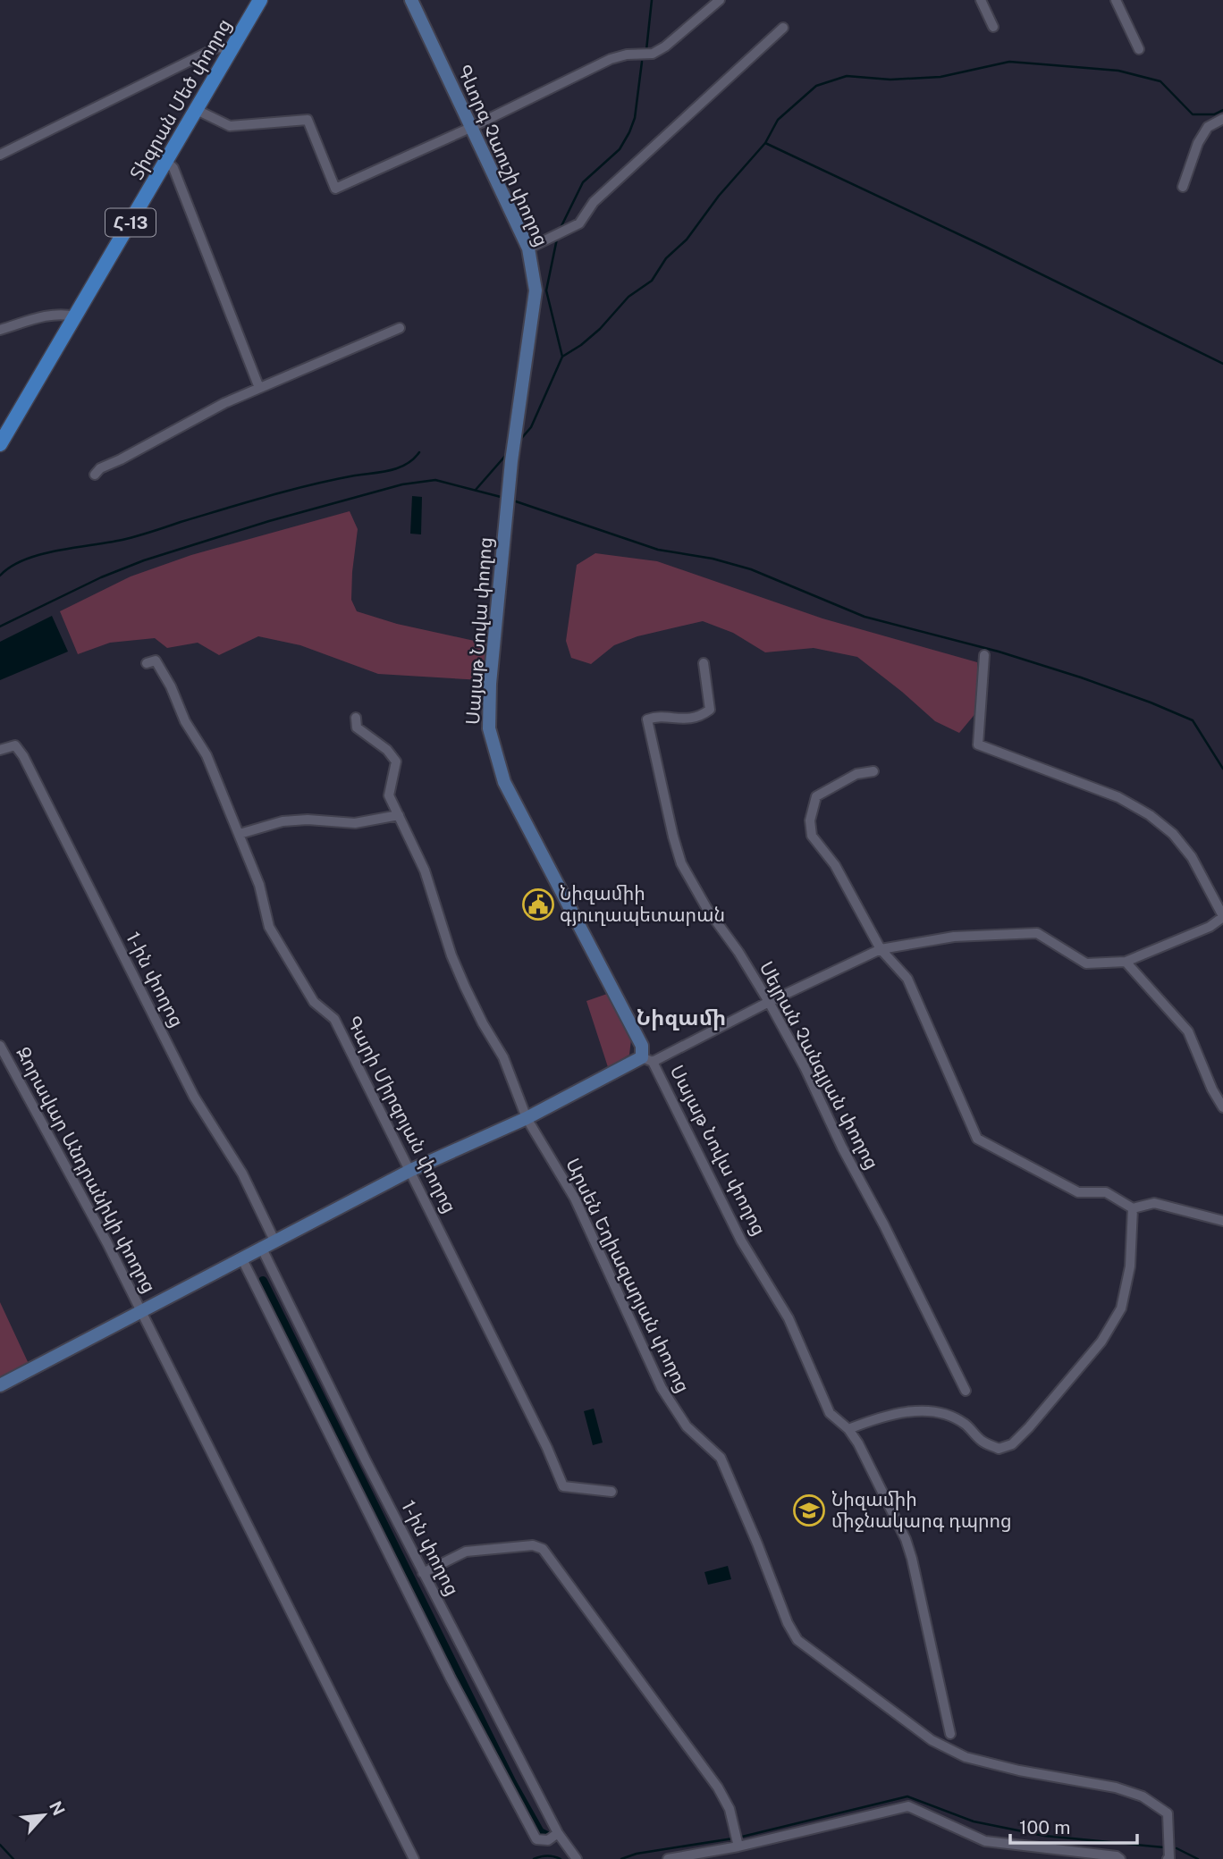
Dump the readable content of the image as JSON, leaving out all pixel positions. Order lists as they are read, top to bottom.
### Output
{
  "streets": {
    "main road": [
      "Տիգրան Մեծ փողոց",
      "Գևորգ Չաուշի փողոց",
      "Հ-13",
      "Սայաթ Նովա փողոց"
    ],
    "street": [
      "1-ին փողոց",
      "Սեյրան Չանգլյան փողոց",
      "Գարի Միրզոյան փողոց",
      "Զորավար Անդրանիկի փողոց",
      "Արսեն Եղիազարյան փողոց"
    ]
  },
  "crossings": [
    ["Գևորգ Չաուշի փողոց", "Սայաթ Նովա փողոց"]
  ],
  "districts": ["Նիզամի"],
  "places": {
    "public building": ["Նիզամիի գյուղապետարան"],
    "school or university": ["Նիզամիի միջնակարգ դպրոց"]
  },
  "scale_bar": "100 m",
  "north": "top right"
}
